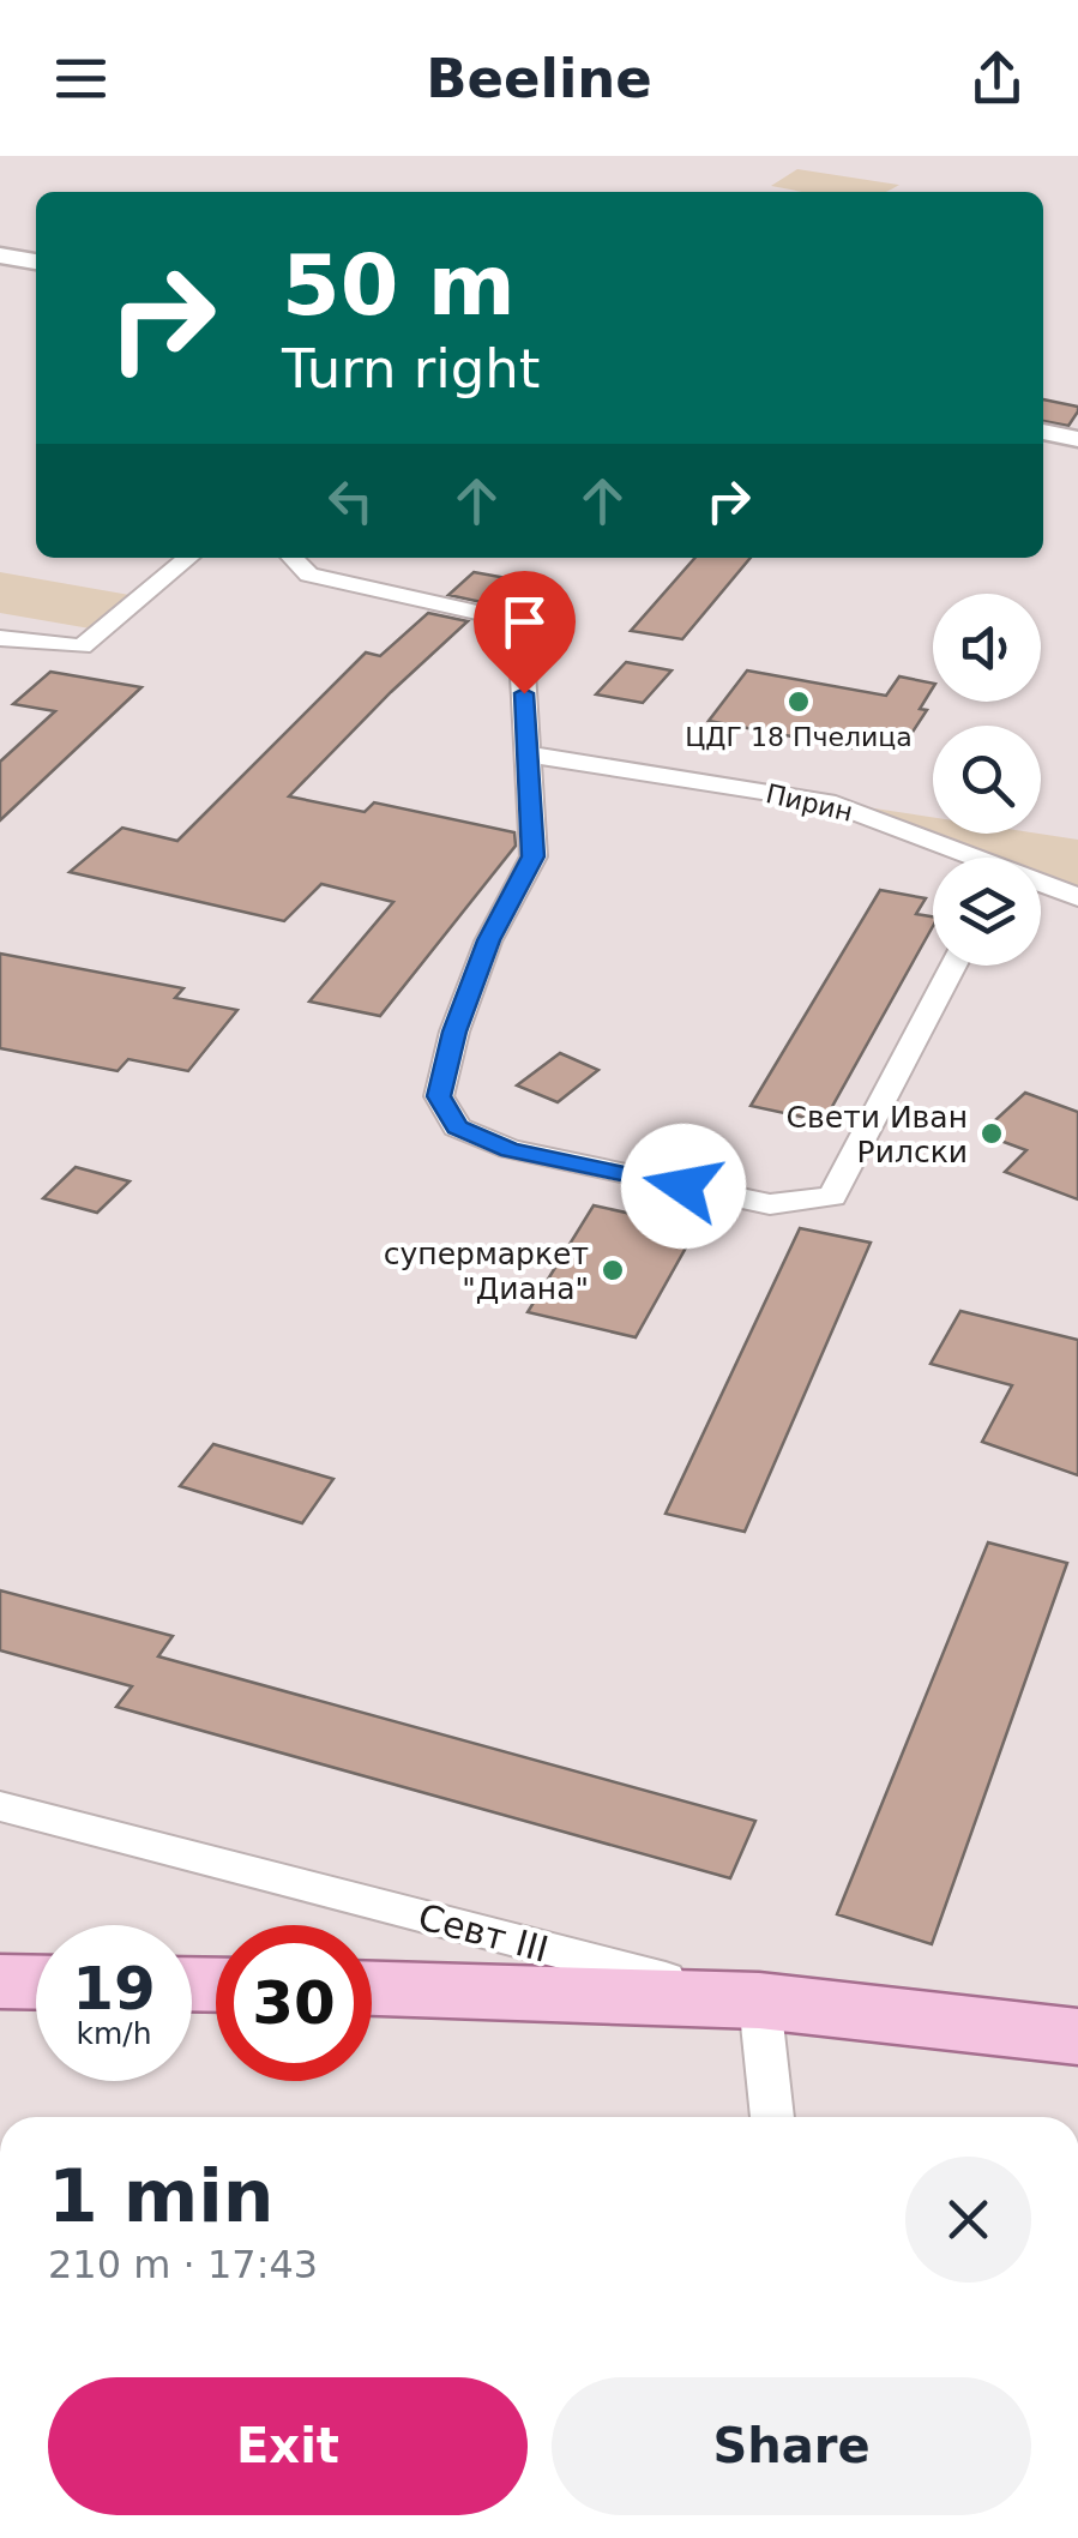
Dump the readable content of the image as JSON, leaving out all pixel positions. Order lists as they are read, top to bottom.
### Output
{
  "streets": {
    "street": ["Пирин", "Севт III"]
  },
  "places": ["ЦДГ 18 Пчелица", "Свети Иван Рилски", "супермаркет \"Диана\""],
  "page": {
    "header": "Beeline",
    "turn": ["50 m", "Turn right"],
    "speed": "19 km/h",
    "limit": "30",
    "heading": ["1 min", "210 m · 17:43"],
    "buttons": ["Exit", "Share"]
  }
}
